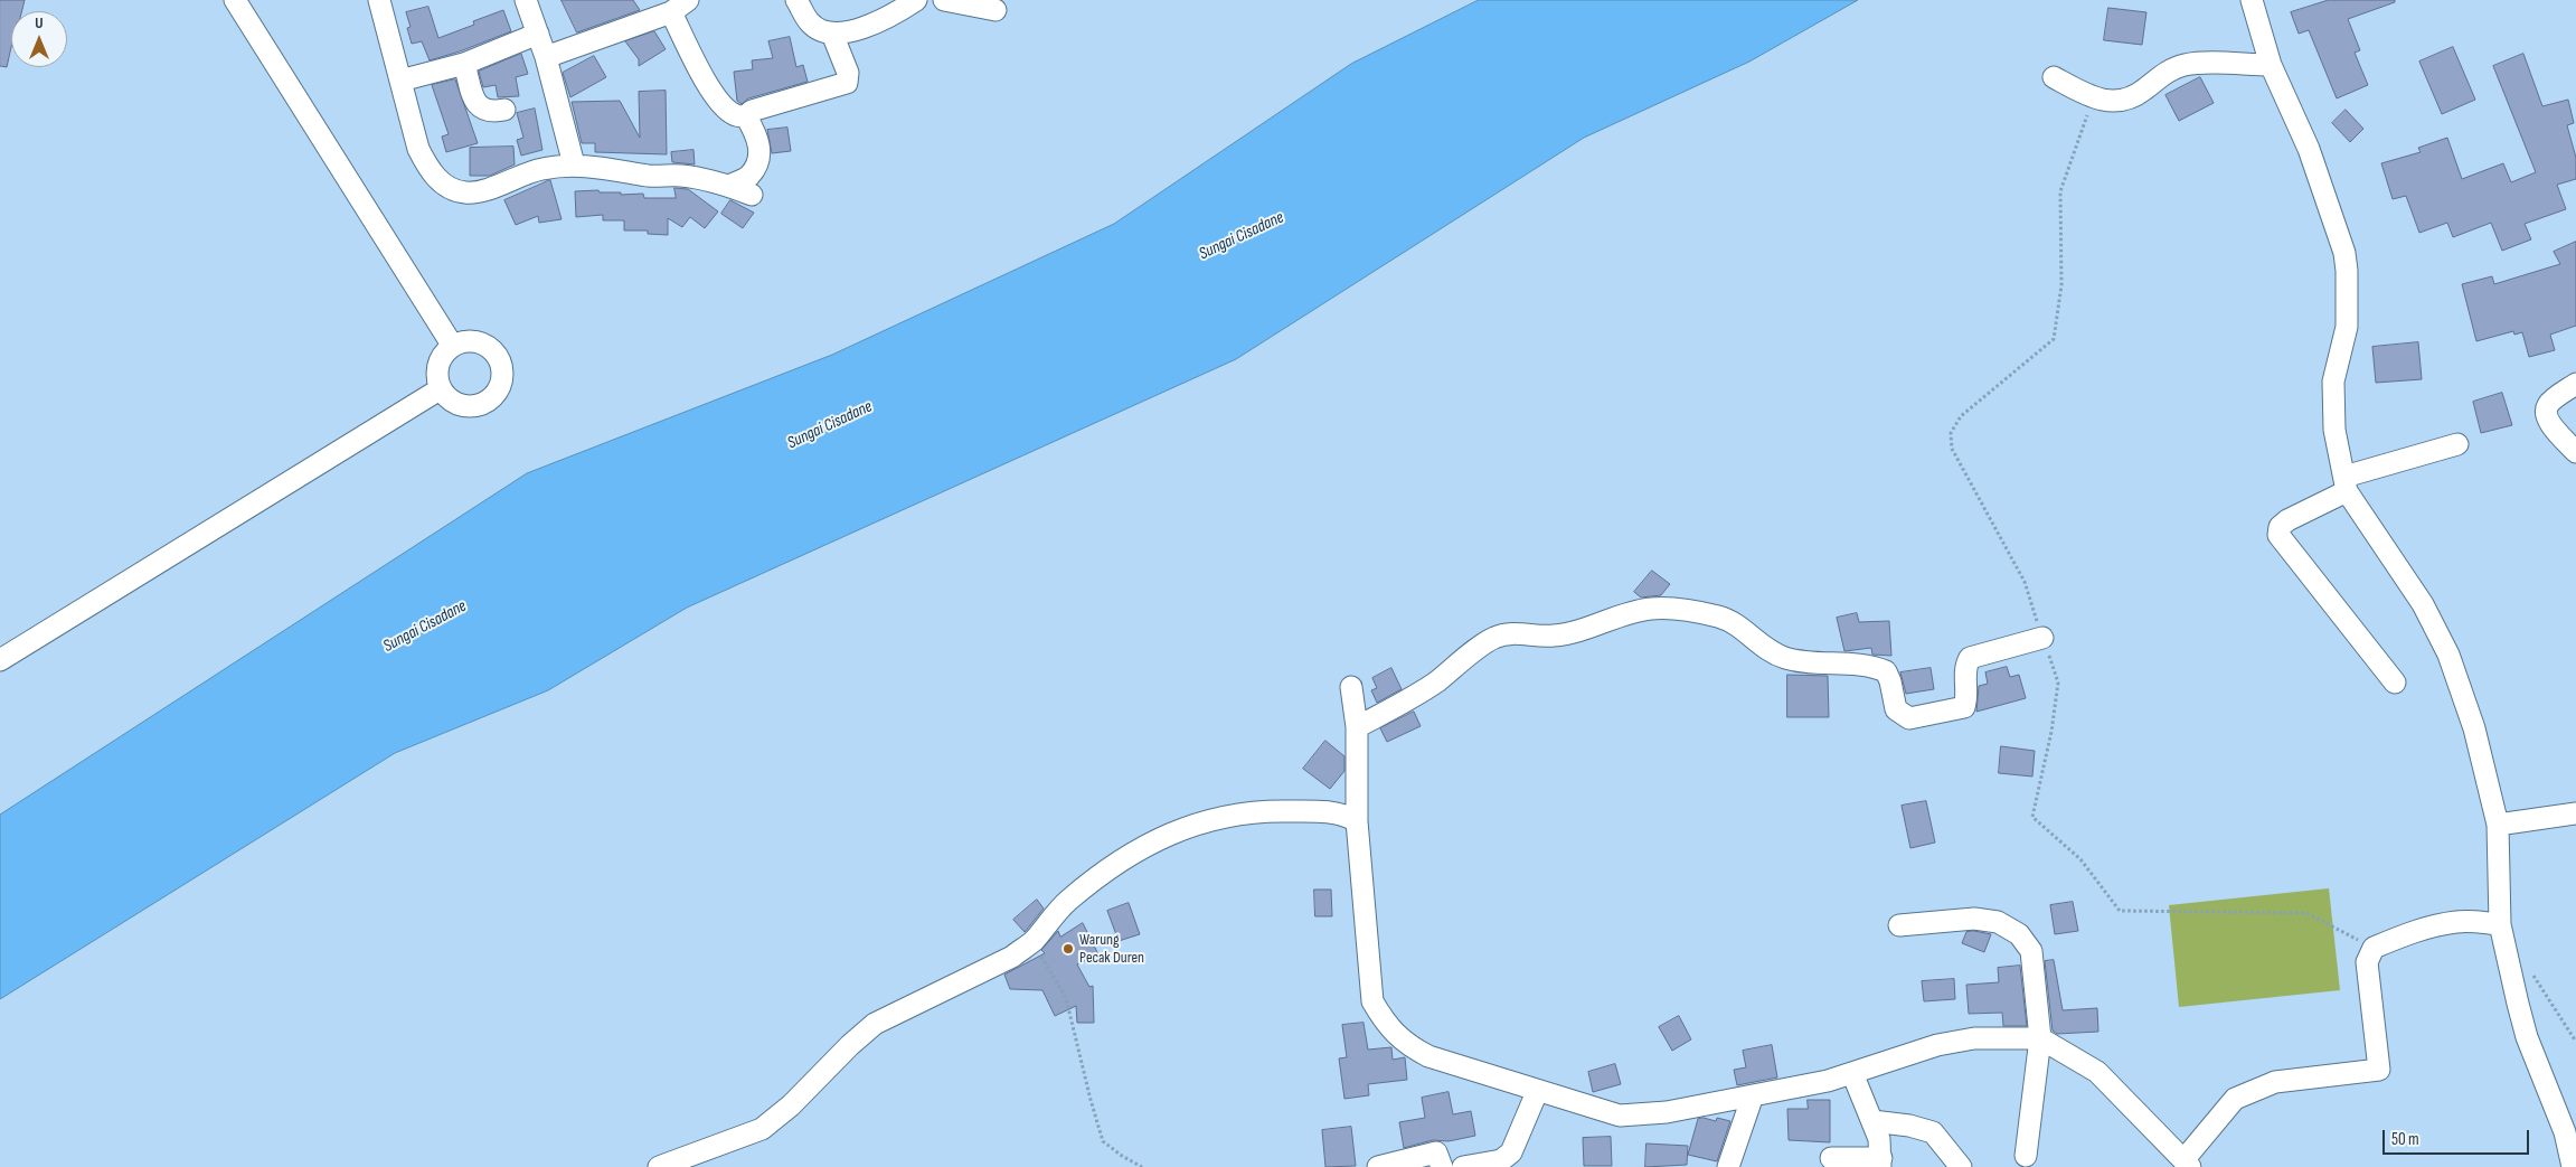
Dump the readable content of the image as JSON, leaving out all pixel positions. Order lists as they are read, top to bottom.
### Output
{
  "water": ["Sungai Cisadane"],
  "places": ["Warung Pecak Duren"],
  "scale_bar": "50 m",
  "north": "top"
}
